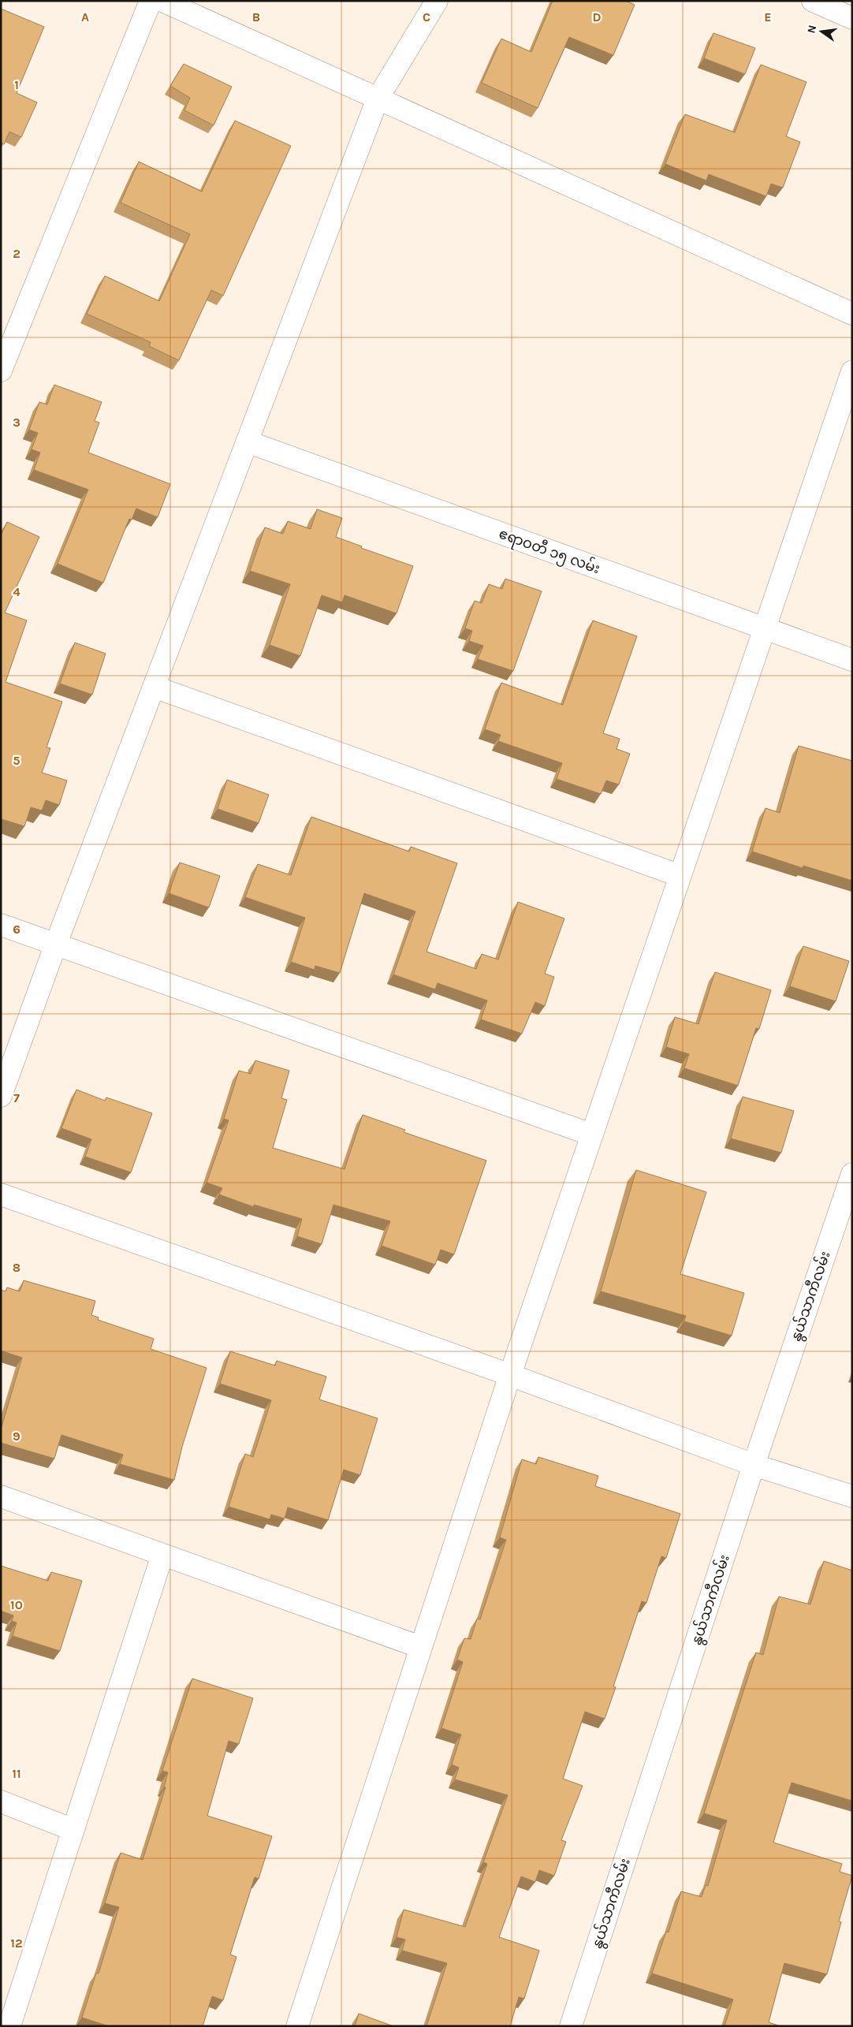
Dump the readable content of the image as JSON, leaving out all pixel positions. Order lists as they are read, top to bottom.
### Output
{
  "streets": {
    "street": ["ဧရာဝတီ ၁၅ လမ်း", "နွယ်သာကီလမ်း"]
  },
  "north": "left",
  "grid": {
    "columns": [
      "A",
      "B",
      "C",
      "D",
      "E"
    ],
    "rows": [
      "1",
      "2",
      "3",
      "4",
      "5",
      "6",
      "7",
      "8",
      "9",
      "10",
      "11",
      "12"
    ]
  }
}
